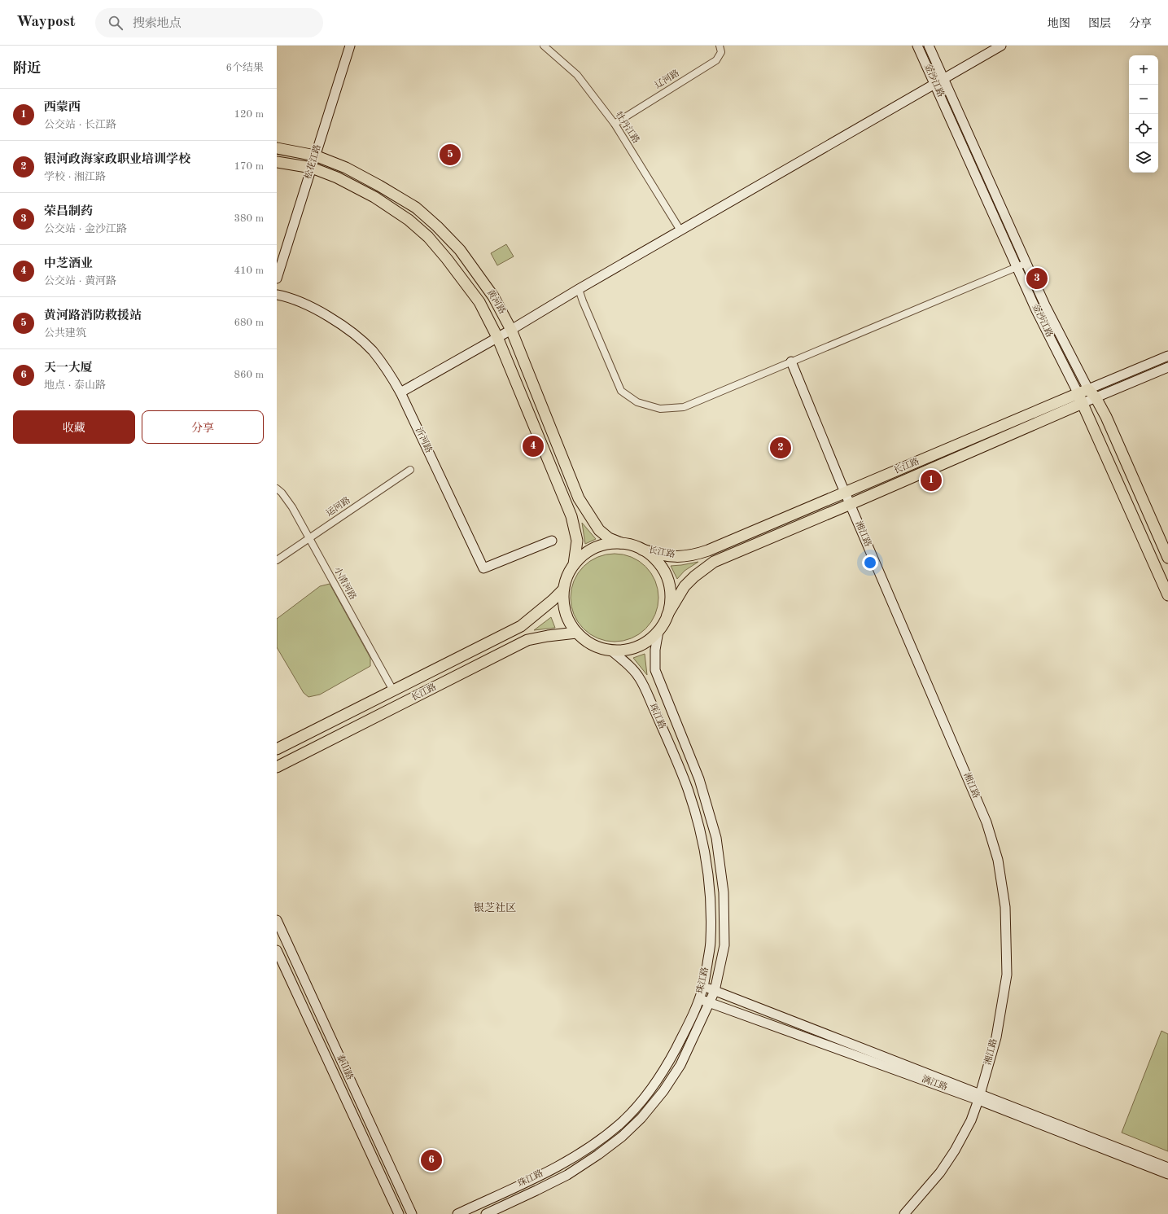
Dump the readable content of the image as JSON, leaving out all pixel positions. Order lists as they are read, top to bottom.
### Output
{
  "streets": {
    "main road": [
      "金沙江路",
      "松花江路",
      "黄河路",
      "沂河路",
      "长江路",
      "湘江路",
      "珠江路",
      "泰山路",
      "漓江路"
    ],
    "street": [
      "辽河路",
      "牡丹江路",
      "运河路",
      "小清河路"
    ]
  },
  "crossings": [
    ["辽河路", "牡丹江路"],
    ["金沙江路", "长江路"],
    ["松花江路", "黄河路"],
    ["黄河路", "长江路"],
    ["黄河路", "珠江路"],
    ["长江路", "湘江路"],
    ["长江路", "小清河路"],
    ["长江路", "珠江路"],
    ["运河路", "小清河路"],
    ["湘江路", "漓江路"],
    ["珠江路", "漓江路"]
  ],
  "districts": ["银芝社区"],
  "page": {
    "header": "Waypost",
    "search": "搜索地点",
    "nav": ["地图", "图层", "分享"],
    "heading": ["附近", "6个结果"],
    "map_buttons": ["+", "−"],
    "list": [
      {
        "mark": "1",
        "name": "西蒙西",
        "note": "公交站 · 长江路",
        "value": "120 m"
      },
      {
        "mark": "2",
        "name": "银河政海家政职业培训学校",
        "note": "学校 · 湘江路",
        "value": "170 m"
      },
      {
        "mark": "3",
        "name": "荣昌制药",
        "note": "公交站 · 金沙江路",
        "value": "380 m"
      },
      {
        "mark": "4",
        "name": "中芝酒业",
        "note": "公交站 · 黄河路",
        "value": "410 m"
      },
      {
        "mark": "5",
        "name": "黄河路消防救援站",
        "note": "公共建筑",
        "value": "680 m"
      },
      {
        "mark": "6",
        "name": "天一大厦",
        "note": "地点 · 泰山路",
        "value": "860 m"
      }
    ],
    "pins": [
      "5",
      "3",
      "4",
      "2",
      "1",
      "6"
    ],
    "buttons": ["收藏", "分享"]
  }
}
